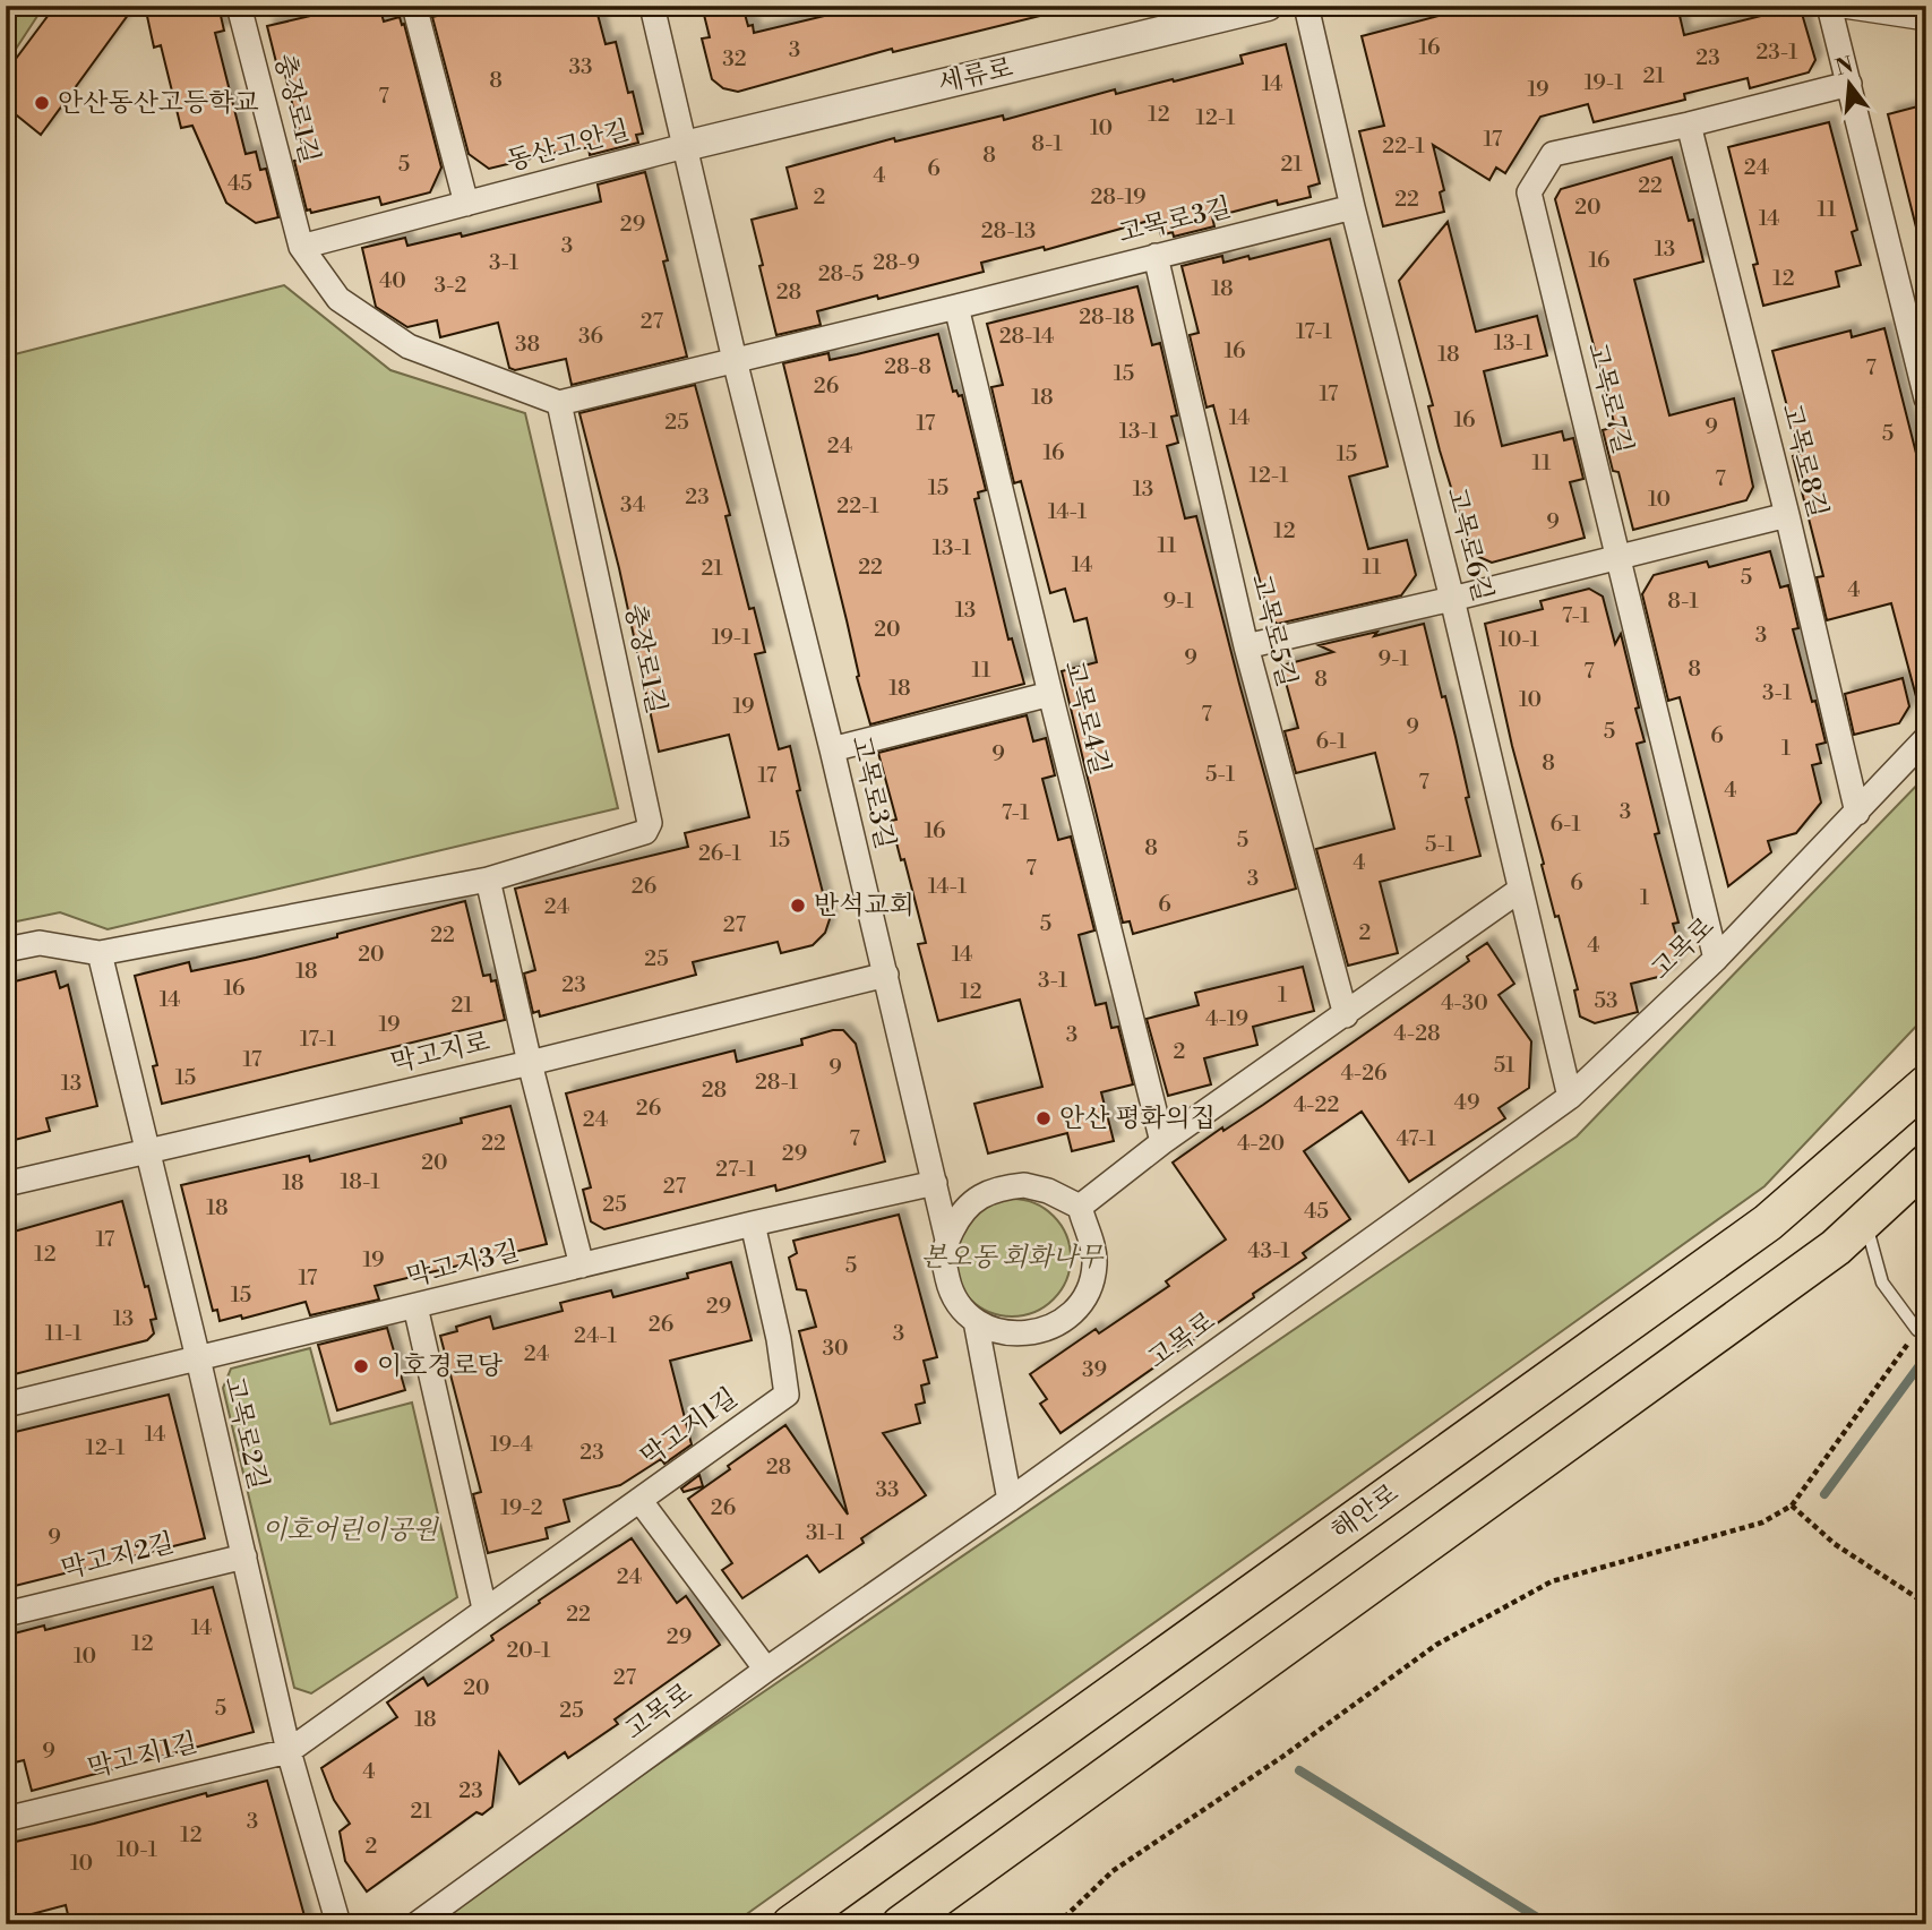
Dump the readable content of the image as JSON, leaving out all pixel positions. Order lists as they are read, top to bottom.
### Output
{
  "streets": {
    "main road": ["해안로"],
    "street": [
      "세류로",
      "충장로1길",
      "동산고안길",
      "고목로3길",
      "고목로7길",
      "고목로8길",
      "고목로6길",
      "고목로5길",
      "고목로4길",
      "고목로",
      "막고지로",
      "막고지3길",
      "막고지1길",
      "고목로2길",
      "막고지2길"
    ]
  },
  "crossings": [
    ["세류로", "동산고안길"],
    ["세류로", "고목로3길"],
    ["충장로1길", "동산고안길"],
    ["충장로1길", "고목로2길"],
    ["동산고안길", "고목로3길"],
    ["고목로3길", "고목로6길"],
    ["고목로3길", "고목로5길"],
    ["고목로3길", "고목로4길"],
    ["고목로3길", "막고지로"],
    ["고목로3길", "막고지3길"],
    ["고목로7길", "고목로8길"],
    ["고목로7길", "고목로"],
    ["고목로8길", "고목로"],
    ["고목로6길", "고목로"],
    ["막고지로", "고목로2길"],
    ["막고지3길", "막고지1길"],
    ["막고지3길", "고목로2길"],
    ["막고지1길", "고목로2길"],
    ["고목로2길", "막고지2길"]
  ],
  "parks": ["본오동 회화나무", "이호어린이공원"],
  "places": [
    "안산동산고등학교",
    "반석교회",
    "안산 평화의집",
    "이호경로당"
  ],
  "house_numbers": [
    "16",
    "3",
    "23-1",
    "23",
    "32",
    "33",
    "21",
    "8",
    "19-1",
    "14",
    "19",
    "7",
    "12",
    "12-1",
    "10",
    "17",
    "8-1",
    "22-1",
    "8",
    "5",
    "21",
    "24",
    "6",
    "4",
    "45",
    "22",
    "2",
    "28-19",
    "22",
    "20",
    "11",
    "14",
    "29",
    "28-13",
    "3",
    "13",
    "16",
    "3-1",
    "28-9",
    "28-5",
    "12",
    "40",
    "3-2",
    "18",
    "28",
    "28-18",
    "27",
    "17-1",
    "36",
    "28-14",
    "13-1",
    "38",
    "16",
    "18",
    "28-8",
    "7",
    "15",
    "26",
    "17",
    "18",
    "14",
    "16",
    "25",
    "17",
    "9",
    "13-1",
    "5",
    "24",
    "16",
    "15",
    "11",
    "12-1",
    "7",
    "15",
    "13",
    "23",
    "10",
    "34",
    "22-1",
    "14-1",
    "9",
    "12",
    "11",
    "13-1",
    "14",
    "22",
    "11",
    "21",
    "5",
    "4",
    "9-1",
    "8-1",
    "13",
    "7-1",
    "20",
    "3",
    "19-1",
    "10-1",
    "9",
    "9-1",
    "8",
    "11",
    "7",
    "8",
    "18",
    "3-1",
    "10",
    "19",
    "7",
    "9",
    "5",
    "6",
    "6-1",
    "1",
    "9",
    "8",
    "5-1",
    "17",
    "7",
    "4",
    "3",
    "7-1",
    "6-1",
    "16",
    "15",
    "5",
    "5-1",
    "8",
    "26-1",
    "4",
    "7",
    "3",
    "6",
    "26",
    "14-1",
    "1",
    "6",
    "24",
    "5",
    "27",
    "2",
    "22",
    "4",
    "20",
    "14",
    "25",
    "18",
    "3-1",
    "23",
    "16",
    "12",
    "1",
    "14",
    "53",
    "4-30",
    "21",
    "4-19",
    "19",
    "4-28",
    "3",
    "17-1",
    "2",
    "17",
    "51",
    "9",
    "4-26",
    "15",
    "28-1",
    "13",
    "28",
    "49",
    "4-22",
    "26",
    "24",
    "7",
    "47-1",
    "22",
    "4-20",
    "29",
    "20",
    "27-1",
    "18-1",
    "18",
    "27",
    "25",
    "18",
    "45",
    "17",
    "43-1",
    "12",
    "19",
    "5",
    "17",
    "15",
    "29",
    "13",
    "26",
    "11-1",
    "3",
    "24-1",
    "30",
    "24",
    "39",
    "14",
    "19-4",
    "12-1",
    "23",
    "28",
    "33",
    "19-2",
    "26",
    "31-1",
    "9",
    "24",
    "22",
    "14",
    "29",
    "12",
    "20-1",
    "10",
    "27",
    "20",
    "5",
    "25",
    "18",
    "9",
    "4",
    "23",
    "21",
    "3",
    "12",
    "2",
    "10-1",
    "10"
  ],
  "north": "top"
}
